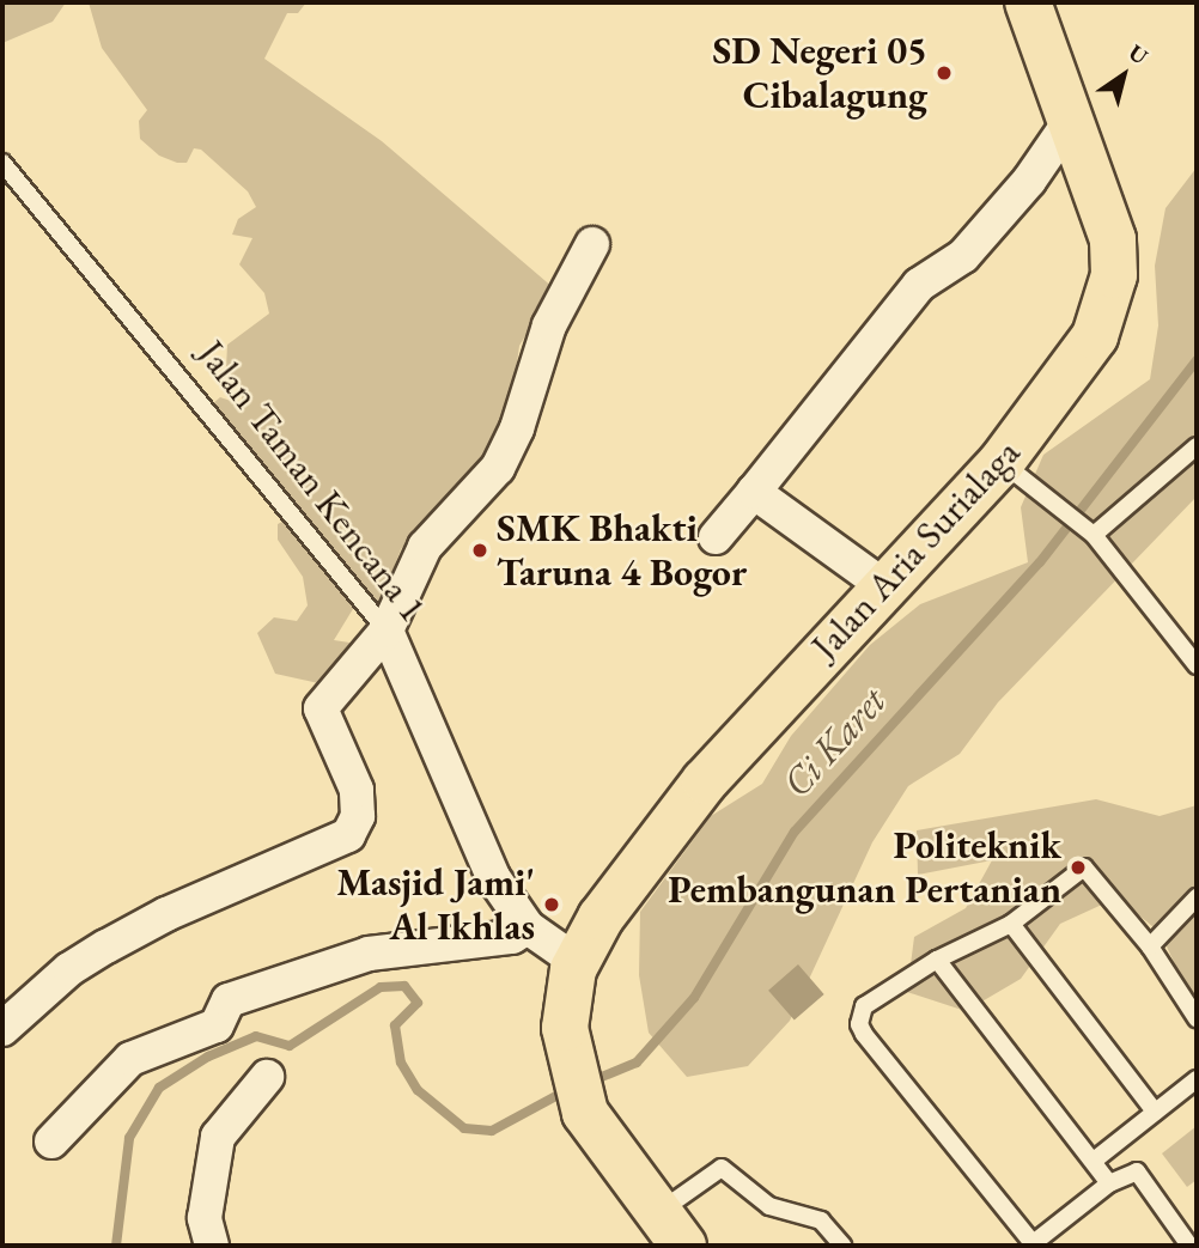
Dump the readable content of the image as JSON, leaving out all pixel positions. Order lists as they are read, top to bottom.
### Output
{
  "streets": {
    "main road": ["Jalan Aria Surialaga"],
    "street": ["Jalan Taman Kencana 1"]
  },
  "water": ["Ci Karet"],
  "places": [
    "SD Negeri 05 Cibalagung",
    "SMK Bhakti Taruna 4 Bogor",
    "Politeknik Pembangunan Pertanian",
    "Masjid Jami' Al Ikhlas"
  ],
  "north": "top right"
}
